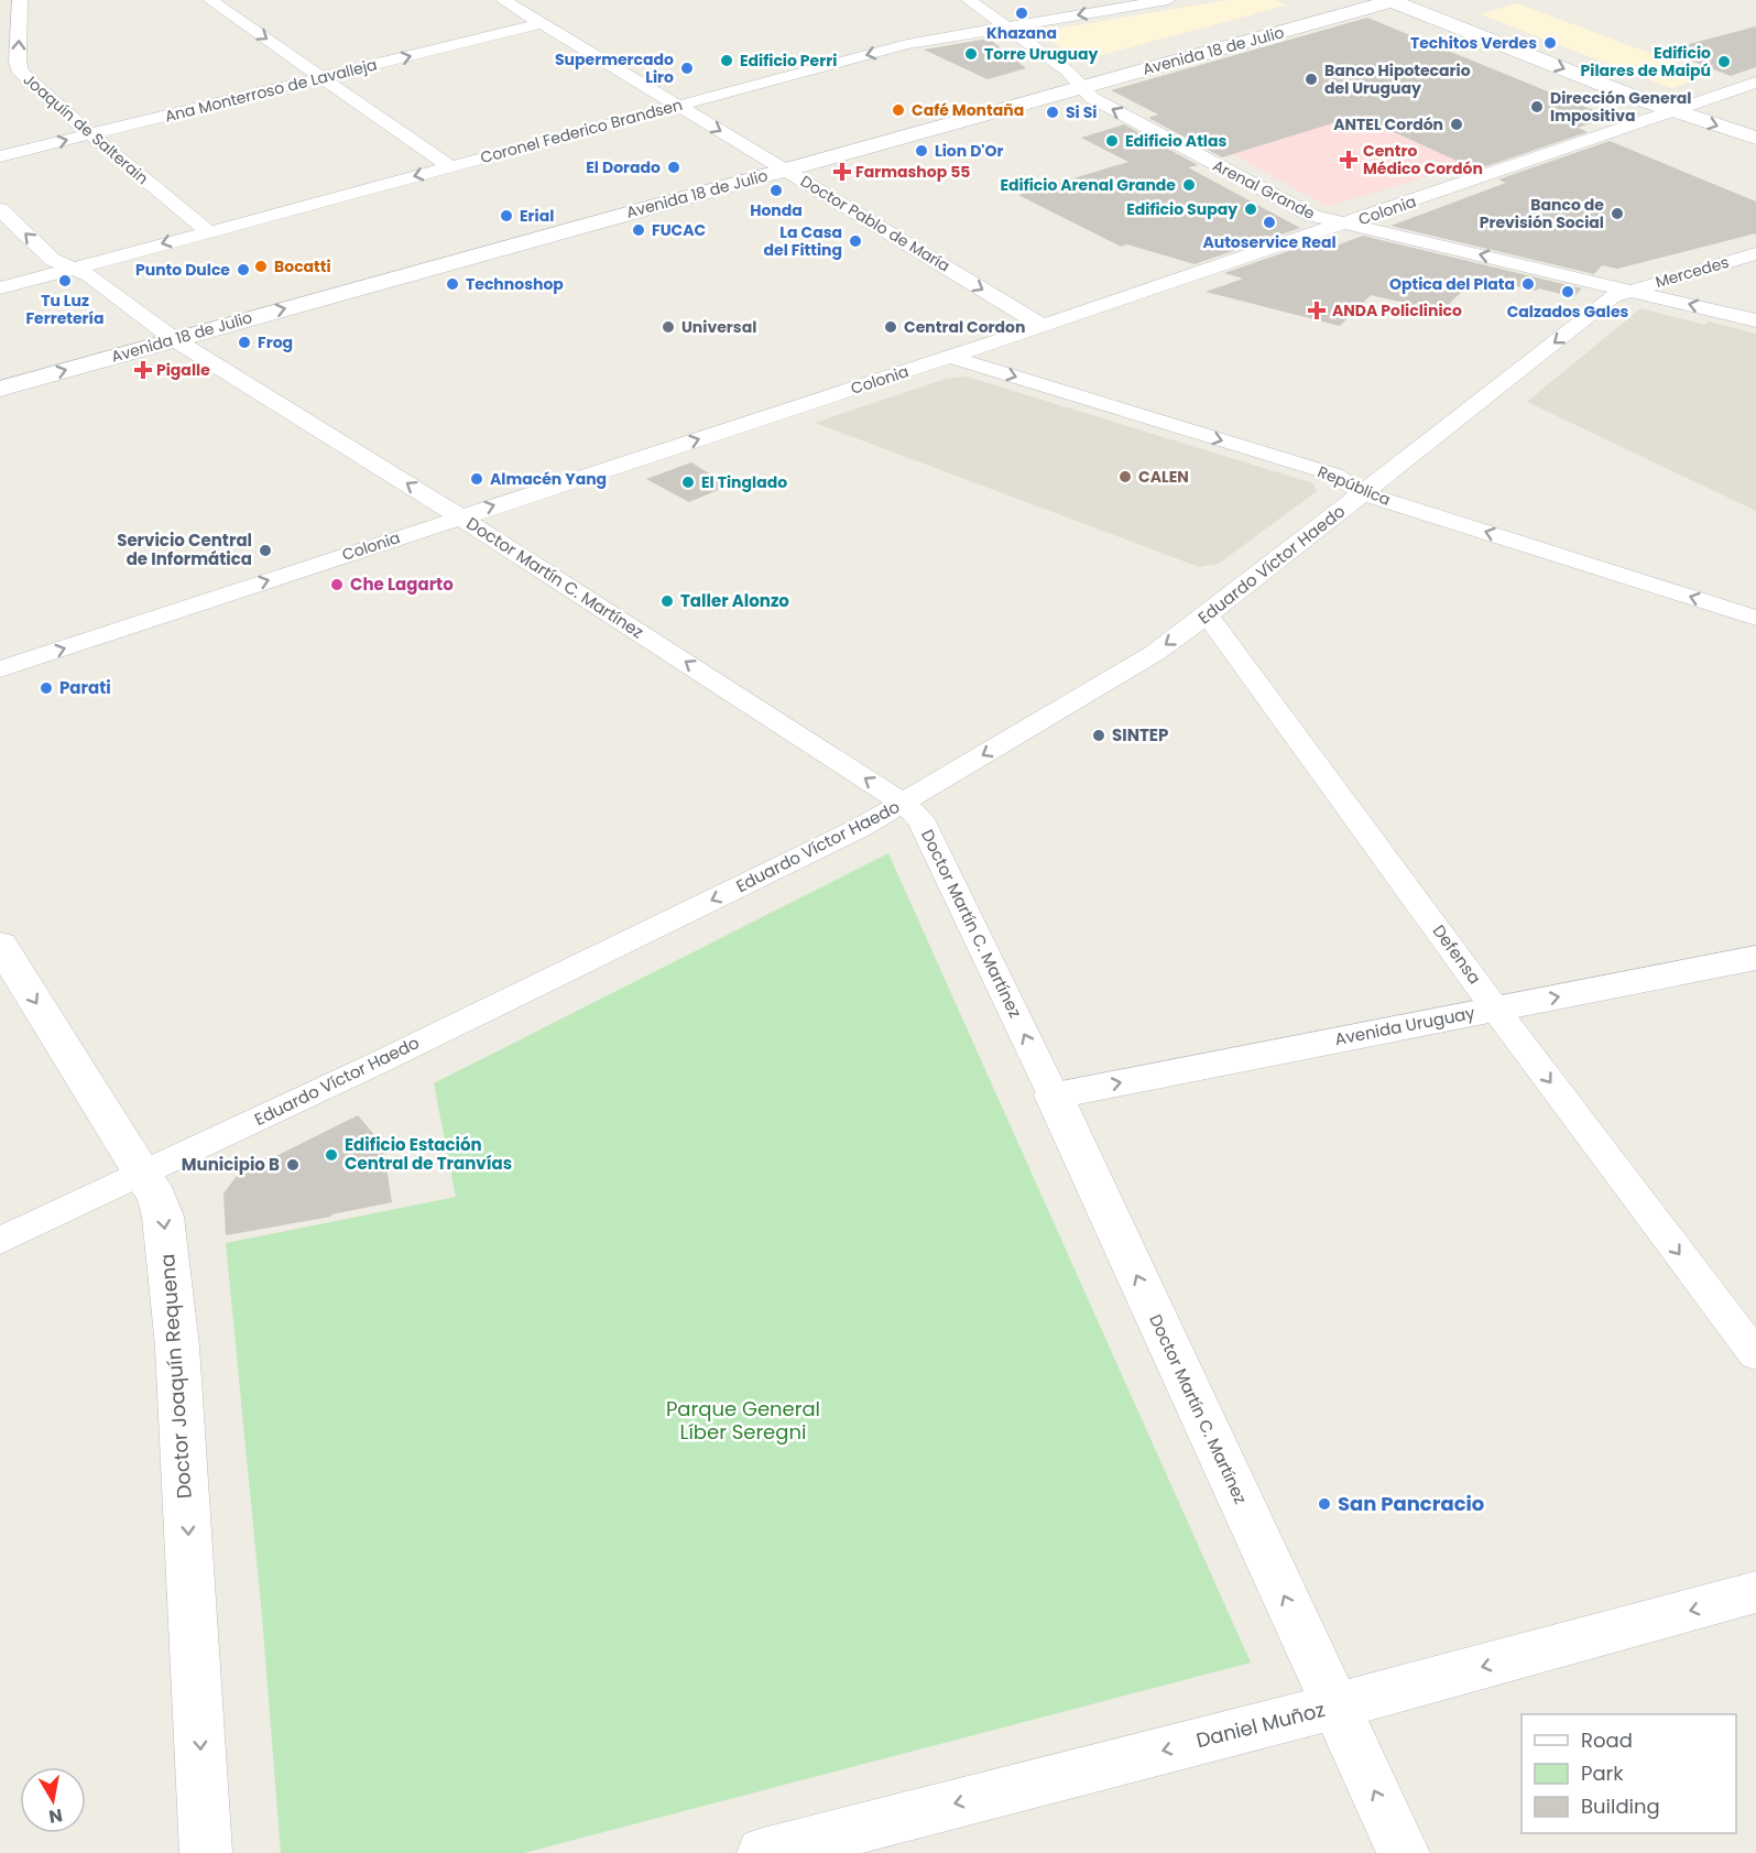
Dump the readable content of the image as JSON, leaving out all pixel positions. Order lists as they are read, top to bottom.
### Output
{
  "streets": {
    "main road": [
      "Avenida 18 de Julio",
      "Doctor Martín C. Martínez",
      "Avenida Uruguay",
      "Doctor Joaquín Requena",
      "Daniel Muñoz"
    ],
    "street": [
      "Ana Monterroso de Lavalleja",
      "Joaquín de Salterain",
      "Coronel Federico Brandsen",
      "Arenal Grande",
      "Colonia",
      "Doctor Pablo de María",
      "Mercedes",
      "República",
      "Eduardo Víctor Haedo",
      "Defensa"
    ]
  },
  "crossings": [
    ["Avenida 18 de Julio", "Arenal Grande"],
    ["Avenida 18 de Julio", "Doctor Pablo de María"],
    ["Avenida 18 de Julio", "Doctor Martín C. Martínez"],
    ["Ana Monterroso de Lavalleja", "Joaquín de Salterain"],
    ["Ana Monterroso de Lavalleja", "Doctor Pablo de María"],
    ["Joaquín de Salterain", "Coronel Federico Brandsen"],
    ["Coronel Federico Brandsen", "Arenal Grande"],
    ["Coronel Federico Brandsen", "Doctor Pablo de María"],
    ["Coronel Federico Brandsen", "Doctor Martín C. Martínez"],
    ["Arenal Grande", "Colonia"],
    ["Arenal Grande", "Mercedes"],
    ["Arenal Grande", "Eduardo Víctor Haedo"],
    ["Colonia", "Doctor Pablo de María"],
    ["Colonia", "República"],
    ["Colonia", "Doctor Martín C. Martínez"],
    ["Mercedes", "Eduardo Víctor Haedo"],
    ["República", "Eduardo Víctor Haedo"],
    ["Eduardo Víctor Haedo", "Doctor Martín C. Martínez"],
    ["Eduardo Víctor Haedo", "Defensa"],
    ["Eduardo Víctor Haedo", "Doctor Joaquín Requena"],
    ["Doctor Martín C. Martínez", "Avenida Uruguay"],
    ["Doctor Martín C. Martínez", "Daniel Muñoz"],
    ["Defensa", "Avenida Uruguay"]
  ],
  "one_way": [
    "Ana Monterroso de Lavalleja",
    "Joaquín de Salterain",
    "Coronel Federico Brandsen",
    "Arenal Grande",
    "Colonia",
    "Doctor Pablo de María",
    "Eduardo Víctor Haedo",
    "Doctor Martín C. Martínez",
    "Defensa",
    "Avenida Uruguay",
    "Doctor Joaquín Requena",
    "Daniel Muñoz"
  ],
  "parks": ["Parque General Líber Seregni"],
  "places": {
    "other": [
      "Khazana",
      "Techitos Verdes",
      "Torre Uruguay",
      "Edificio Perri",
      "Edificio Pilares de Maipú",
      "Supermercado Liro",
      "Banco Hipotecario del Uruguay",
      "Dirección General Impositiva",
      "Café Montaña",
      "Si Si",
      "ANTEL Cordón",
      "Edificio Atlas",
      "Lion D'Or",
      "El Dorado",
      "Edificio Arenal Grande",
      "Honda",
      "Edificio Supay",
      "Banco de Previsión Social",
      "Erial",
      "Autoservice Real",
      "FUCAC",
      "La Casa del Fitting",
      "Bocatti",
      "Punto Dulce",
      "Tu Luz Ferretería",
      "Technoshop",
      "Optica del Plata",
      "Calzados Gales",
      "Universal",
      "Central Cordon",
      "Frog",
      "CALEN",
      "Almacén Yang",
      "El Tinglado",
      "Servicio Central de Informática",
      "Che Lagarto",
      "Taller Alonzo",
      "Parati",
      "SINTEP",
      "Edificio Estación Central de Tranvías",
      "Municipio B",
      "San Pancracio"
    ],
    "health": [
      "Centro Médico Cordón",
      "Farmashop 55",
      "ANDA Policlinico",
      "Pigalle"
    ]
  },
  "legend": ["Road", "Park", "Building"],
  "north": "bottom"
}
